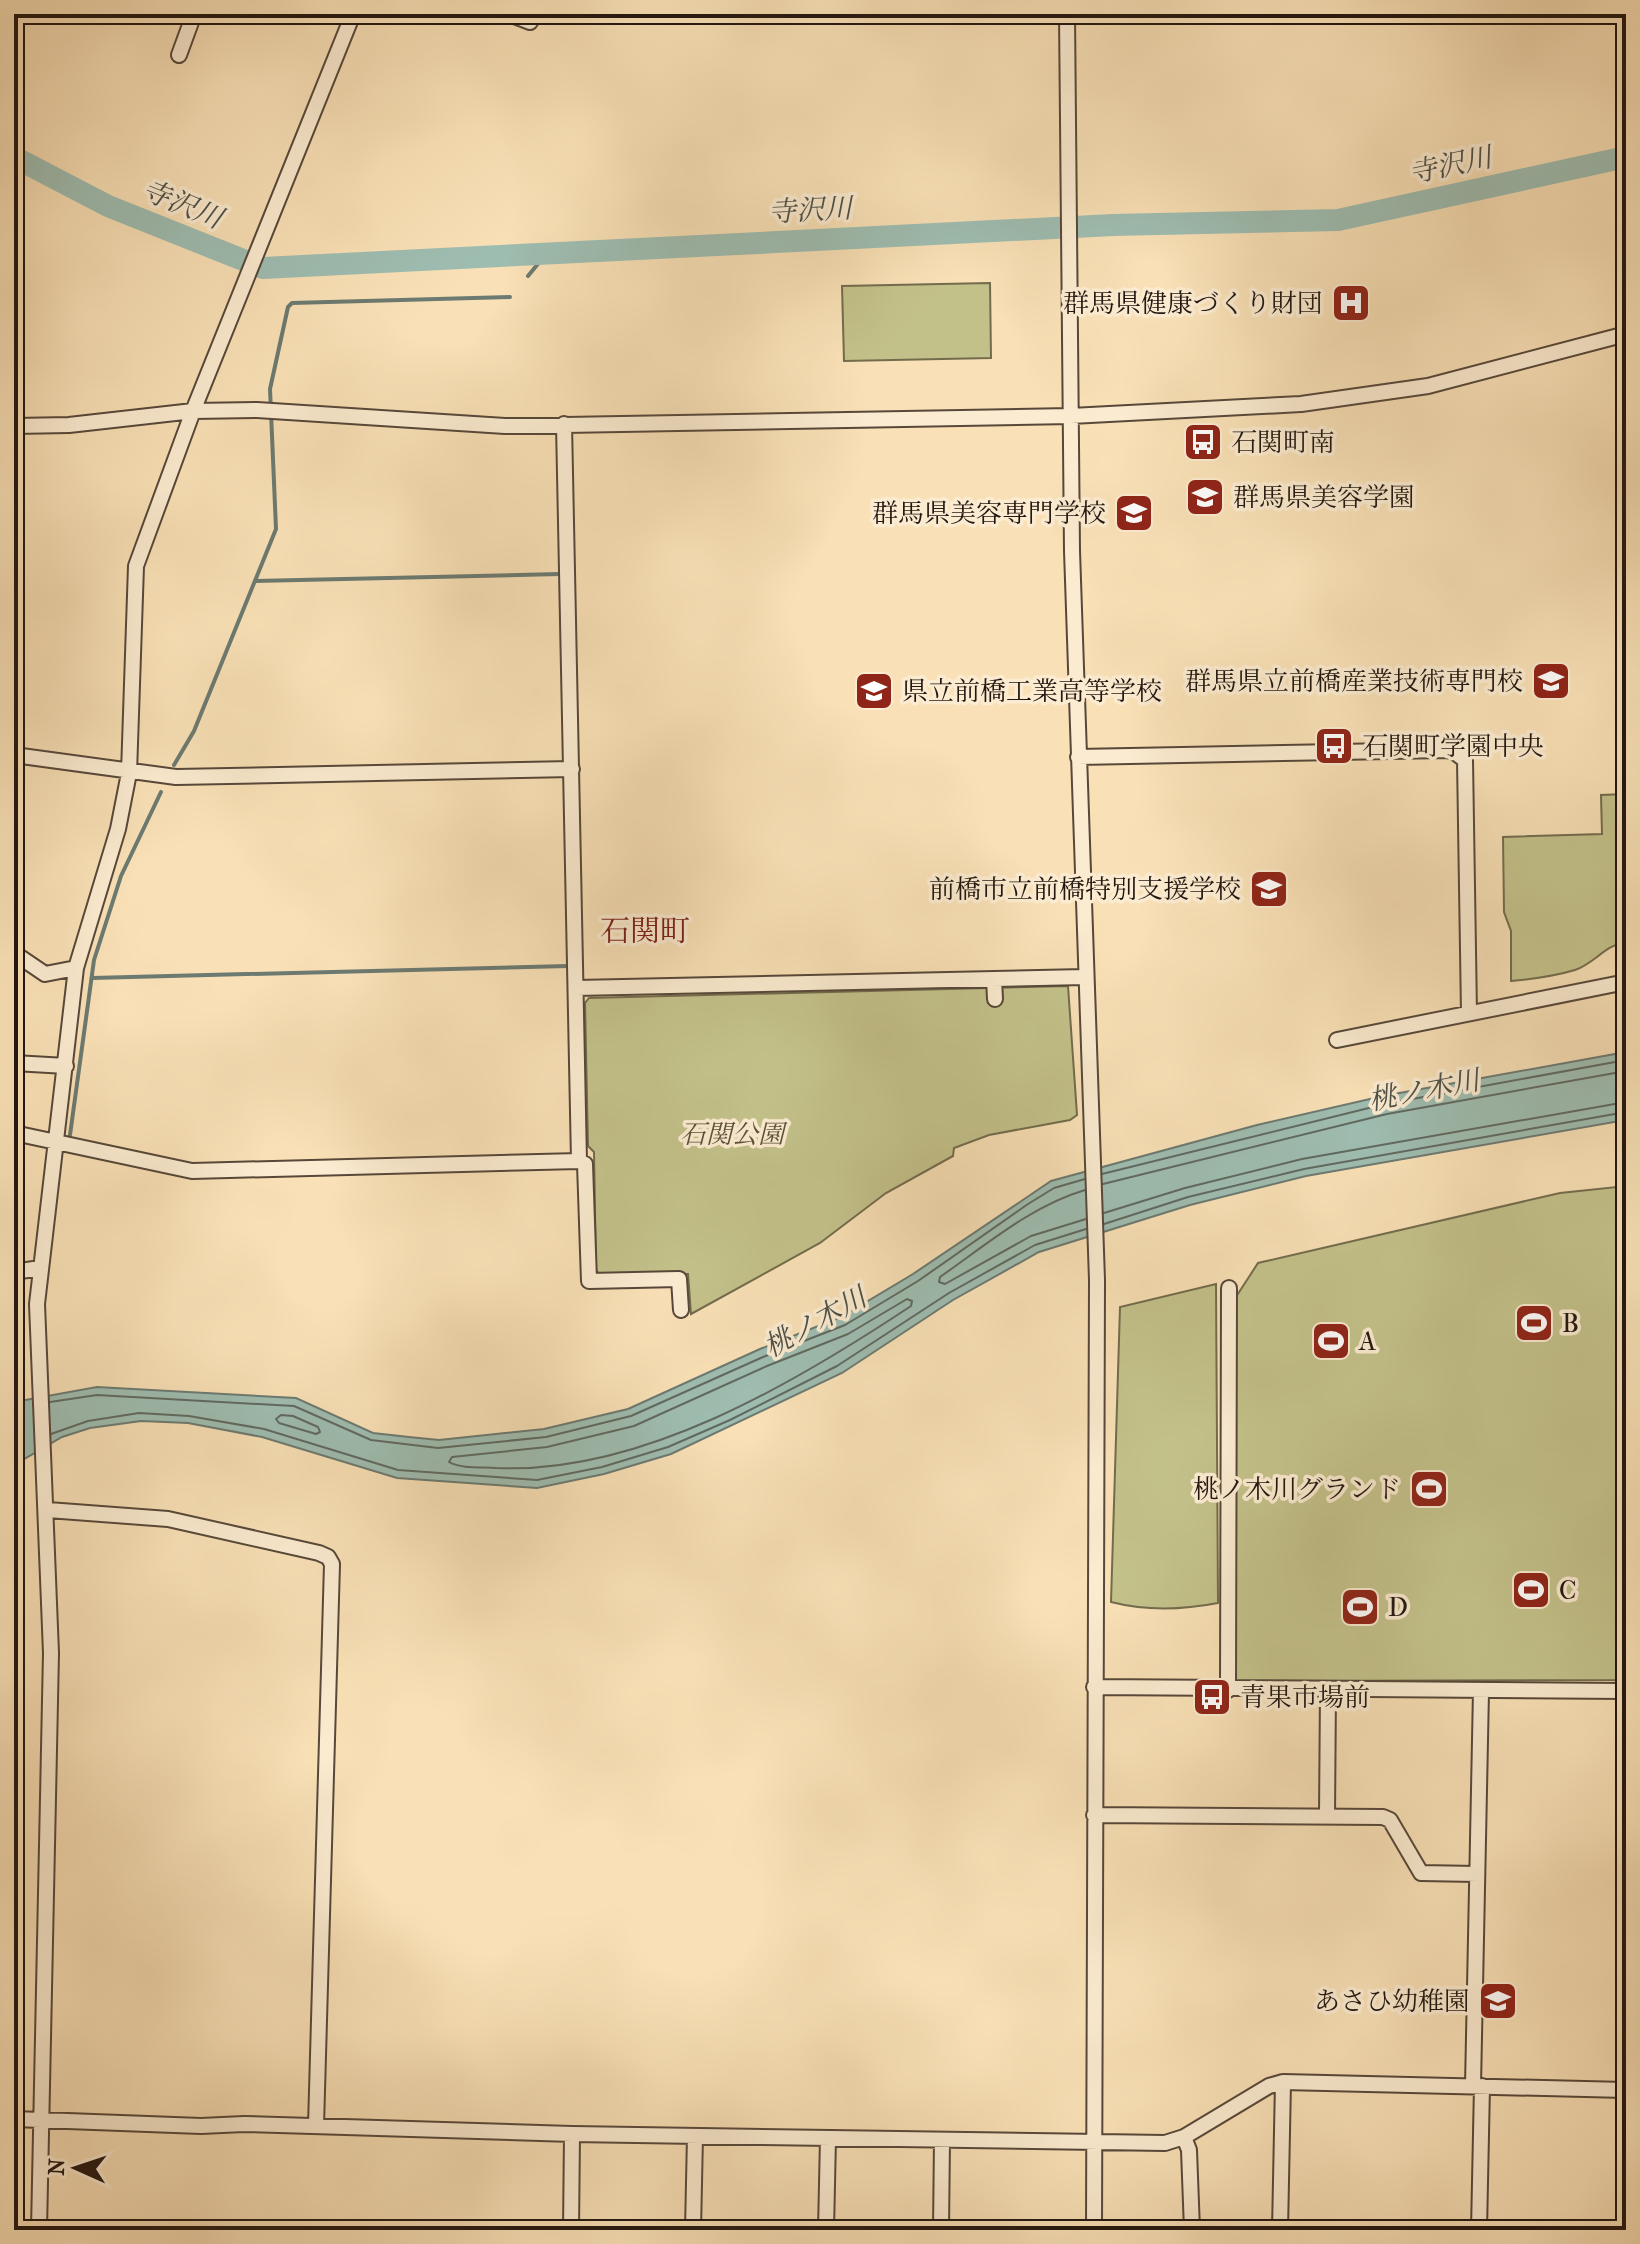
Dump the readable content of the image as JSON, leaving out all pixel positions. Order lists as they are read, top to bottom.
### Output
{
  "districts": ["石関町"],
  "water": ["寺沢川", "桃ノ木川"],
  "parks": ["石関公園"],
  "places": {
    "hospital": ["群馬県健康づくり財団"],
    "bus stop": ["石関町南", "石関町学園中央", "青果市場前"],
    "school or university": [
      "群馬県美容学園",
      "群馬県美容専門学校",
      "群馬県立前橋産業技術専門校",
      "県立前橋工業高等学校",
      "前橋市立前橋特別支援学校",
      "あさひ幼稚園"
    ],
    "sports": [
      "B",
      "A",
      "桃ノ木川グランド",
      "C",
      "D"
    ]
  },
  "north": "left"
}
